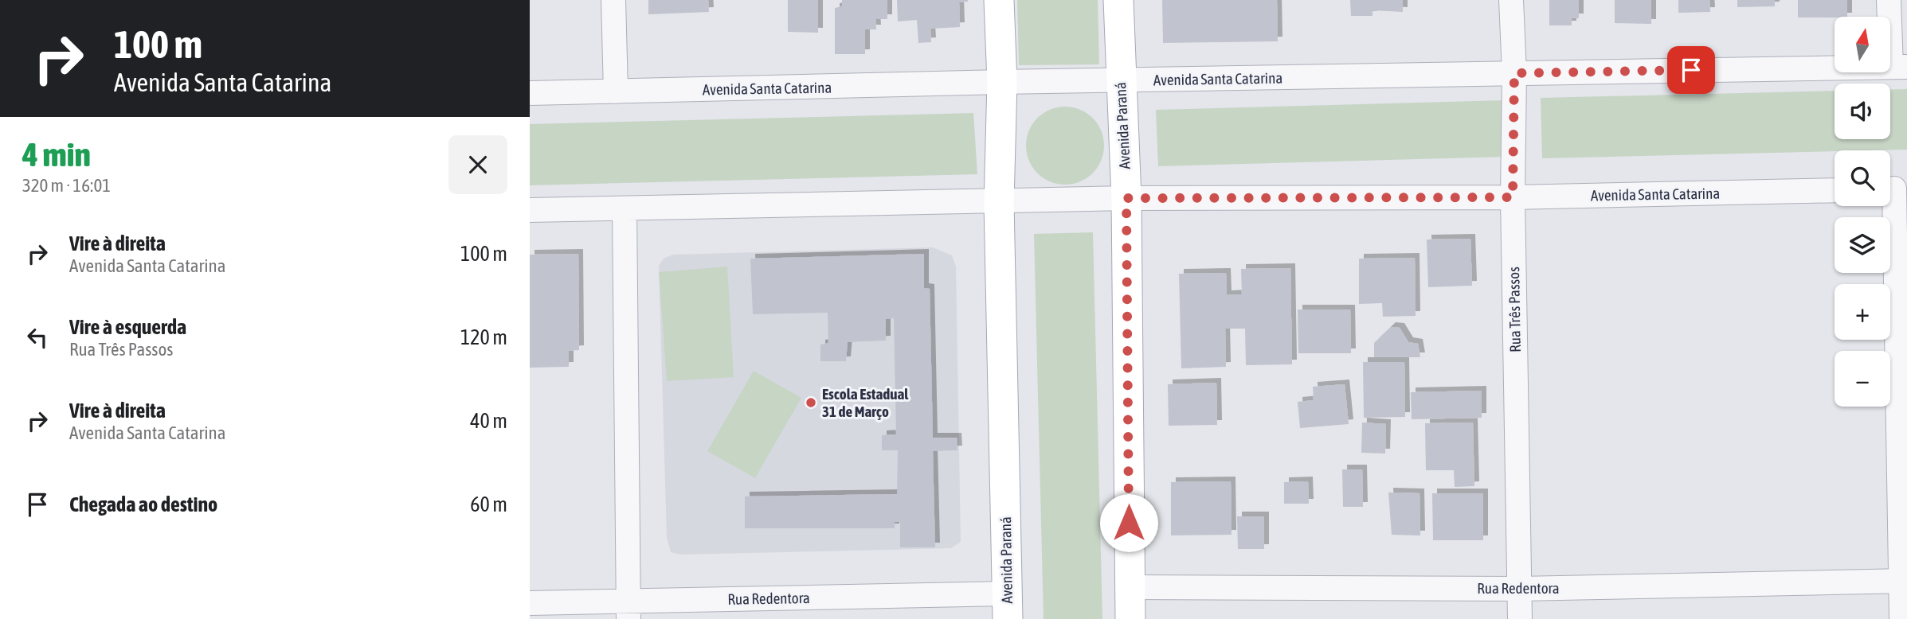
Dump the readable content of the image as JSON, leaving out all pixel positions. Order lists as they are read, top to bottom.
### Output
{
  "streets": {
    "main road": ["Avenida Paraná"],
    "street": ["Avenida Santa Catarina", "Rua Três Passos", "Rua Redentora"]
  },
  "crossings": [
    ["Avenida Santa Catarina", "Avenida Paraná"],
    ["Avenida Santa Catarina", "Rua Três Passos"],
    ["Avenida Paraná", "Rua Redentora"],
    ["Rua Três Passos", "Rua Redentora"]
  ],
  "places": ["Escola Estadual 31 de Março"],
  "north": "top",
  "page": {
    "turn": ["100 m", "Avenida Santa Catarina"],
    "map_buttons": ["+", "−"],
    "heading": ["4 min", "320 m · 16:01"],
    "list": [
      {
        "name": "Vire à direita",
        "note": "Avenida Santa Catarina",
        "value": "100 m"
      },
      {
        "name": "Vire à esquerda",
        "note": "Rua Três Passos",
        "value": "120 m"
      },
      {
        "name": "Vire à direita",
        "note": "Avenida Santa Catarina",
        "value": "40 m"
      },
      {
        "name": "Chegada ao destino",
        "value": "60 m"
      }
    ]
  }
}
